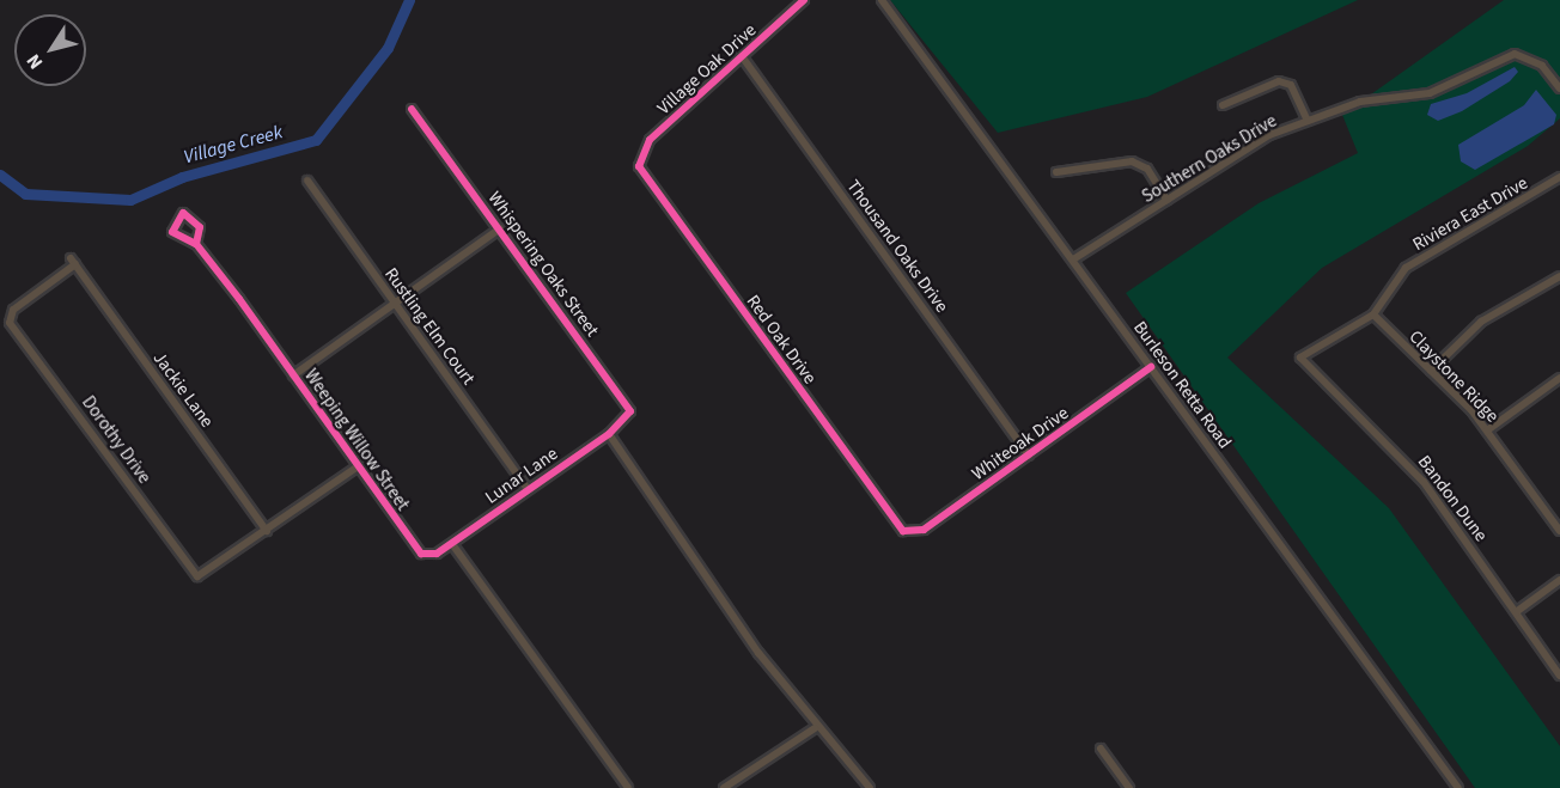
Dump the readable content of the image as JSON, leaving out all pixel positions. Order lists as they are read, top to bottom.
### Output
{
  "streets": {
    "street": [
      "Village Oak Drive",
      "Southern Oaks Drive",
      "Riviera East Drive",
      "Thousand Oaks Drive",
      "Whispering Oaks Street",
      "Rustling Elm Court",
      "Red Oak Drive",
      "Claystone Ridge",
      "Burleson Retta Road",
      "Jackie Lane",
      "Dorothy Drive",
      "Weeping Willow Street",
      "Whiteoak Drive",
      "Lunar Lane",
      "Bandon Dune"
    ]
  },
  "crossings": [
    ["Village Oak Drive", "Thousand Oaks Drive"],
    ["Village Oak Drive", "Red Oak Drive"],
    ["Southern Oaks Drive", "Burleson Retta Road"],
    ["Riviera East Drive", "Claystone Ridge"],
    ["Riviera East Drive", "Bandon Dune"],
    ["Thousand Oaks Drive", "Whiteoak Drive"],
    ["Whispering Oaks Street", "Lunar Lane"],
    ["Rustling Elm Court", "Lunar Lane"],
    ["Red Oak Drive", "Whiteoak Drive"],
    ["Burleson Retta Road", "Whiteoak Drive"],
    ["Jackie Lane", "Dorothy Drive"],
    ["Weeping Willow Street", "Lunar Lane"]
  ],
  "water": ["Village Creek"],
  "north": "bottom left"
}
